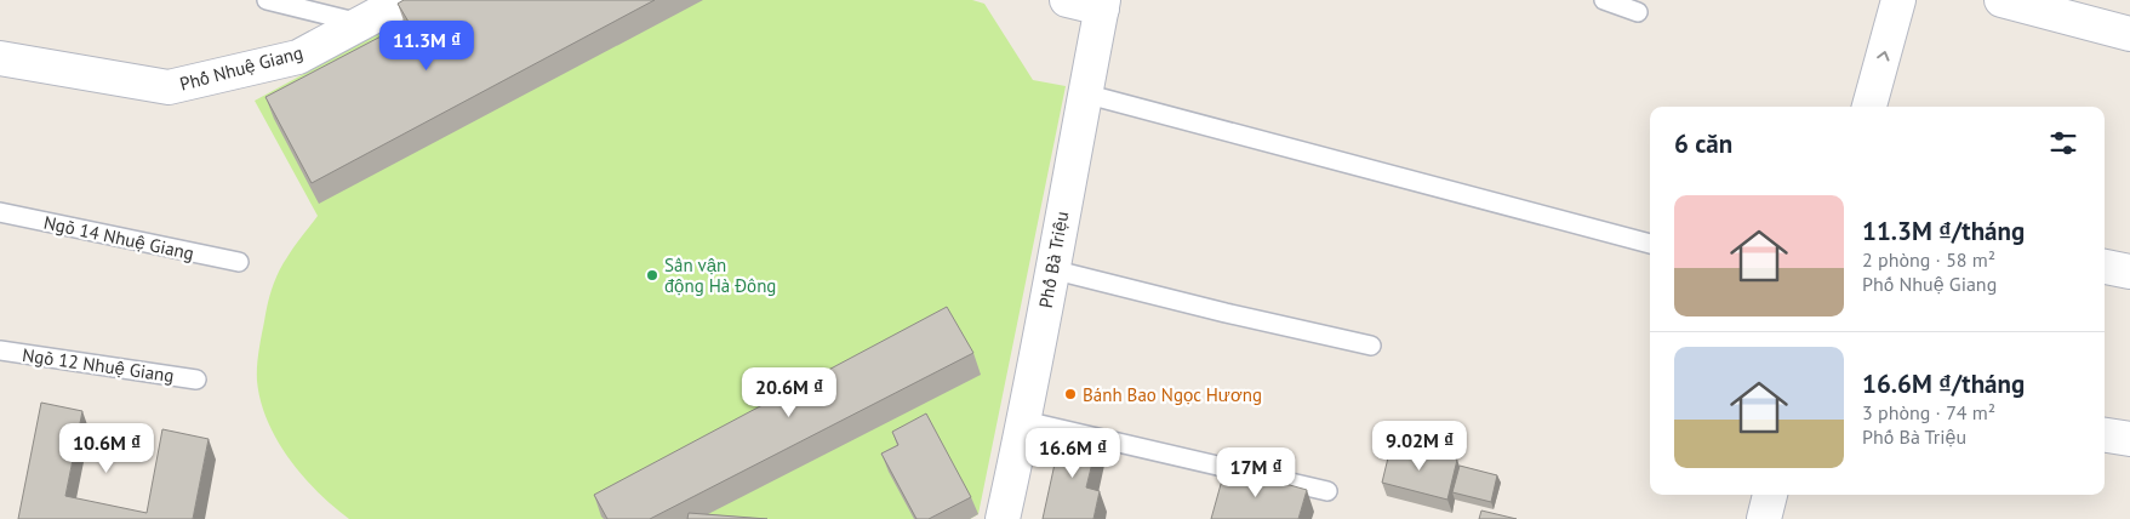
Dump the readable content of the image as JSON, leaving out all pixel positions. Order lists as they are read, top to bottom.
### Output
{
  "streets": {
    "street": ["Phố Nhuệ Giang", "Phố Bà Triệu"],
    "lane": ["Ngõ 14 Nhuệ Giang", "Ngõ 12 Nhuệ Giang"]
  },
  "places": ["Sân vận động Hà Đông", "Bánh Bao Ngọc Hương"],
  "page": {
    "price": [
      "11.3M ₫",
      "20.6M ₫",
      "9.02M ₫",
      "10.6M ₫",
      "16.6M ₫",
      "17M ₫"
    ],
    "heading": "6 căn",
    "list": [
      {
        "name": "11.3M ₫/tháng",
        "note": "2 phòng · 58 m² · Phố Nhuệ Giang"
      },
      {
        "name": "16.6M ₫/tháng",
        "note": "3 phòng · 74 m² · Phố Bà Triệu"
      }
    ]
  }
}
